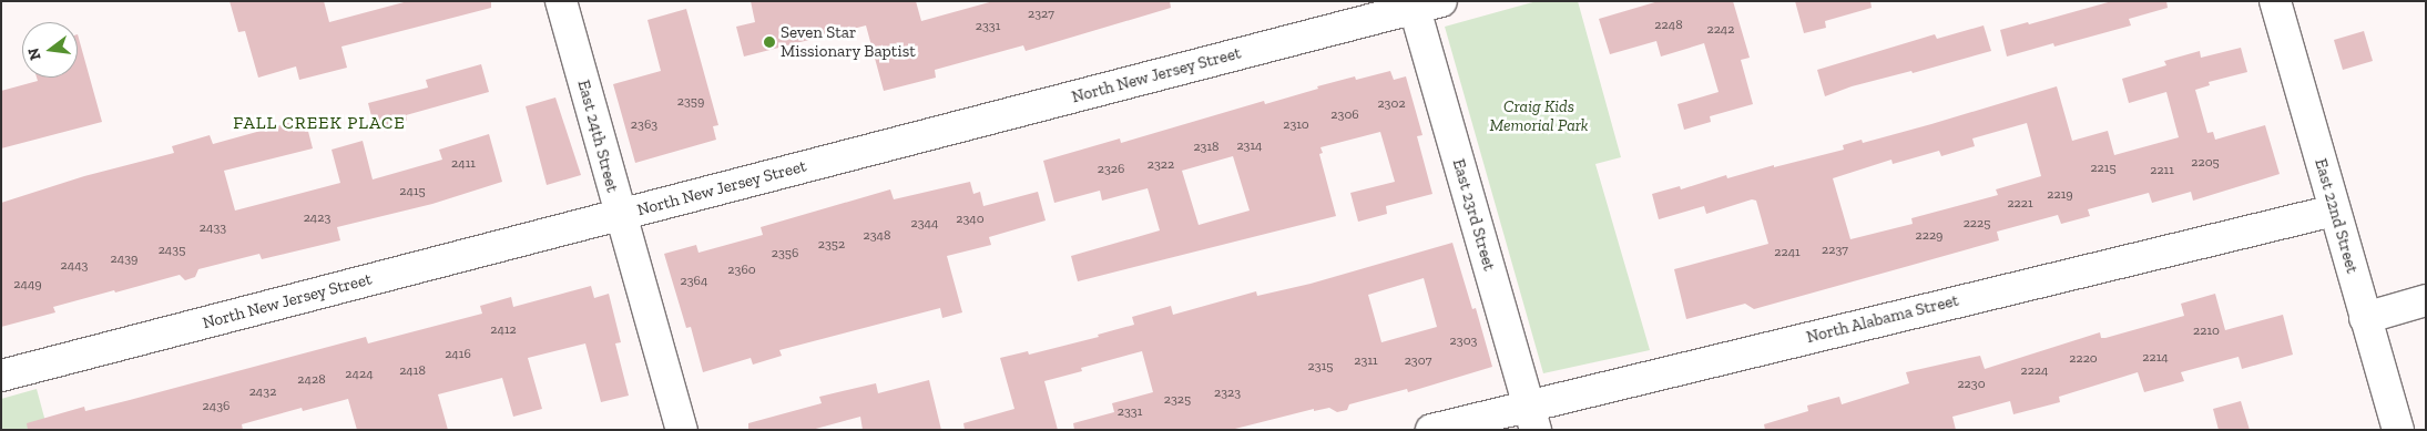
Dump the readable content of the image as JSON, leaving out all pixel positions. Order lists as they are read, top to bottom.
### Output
{
  "streets": {
    "street": [
      "North New Jersey Street",
      "East 24th Street",
      "East 23rd Street",
      "East 22nd Street",
      "North Alabama Street"
    ]
  },
  "crossings": [
    ["North New Jersey Street", "East 24th Street"],
    ["North New Jersey Street", "East 23rd Street"],
    ["East 23rd Street", "North Alabama Street"],
    ["East 22nd Street", "North Alabama Street"]
  ],
  "districts": ["FALL CREEK PLACE"],
  "parks": ["Craig Kids Memorial Park"],
  "places": ["Seven Star Missionary Baptist"],
  "house_numbers": [
    "2327",
    "2248",
    "2331",
    "2242",
    "2359",
    "2302",
    "2306",
    "2363",
    "2310",
    "2314",
    "2318",
    "2205",
    "2411",
    "2322",
    "2215",
    "2326",
    "2211",
    "2415",
    "2219",
    "2221",
    "2423",
    "2340",
    "2344",
    "2225",
    "2433",
    "2348",
    "2229",
    "2352",
    "2435",
    "2237",
    "2241",
    "2356",
    "2439",
    "2443",
    "2360",
    "2364",
    "2449",
    "2412",
    "2210",
    "2303",
    "2416",
    "2214",
    "2220",
    "2311",
    "2307",
    "2315",
    "2418",
    "2224",
    "2424",
    "2428",
    "2230",
    "2432",
    "2323",
    "2325",
    "2436",
    "2331"
  ],
  "north": "left"
}
